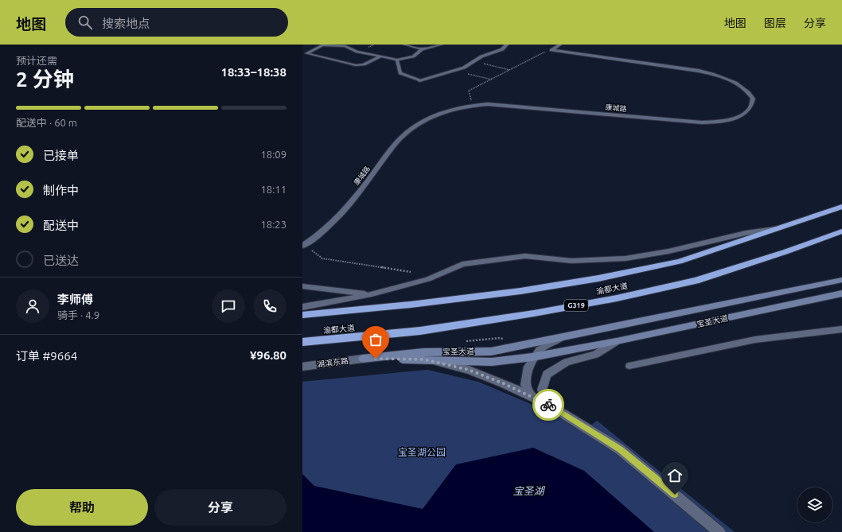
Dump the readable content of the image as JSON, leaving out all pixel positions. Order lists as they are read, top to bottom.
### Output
{
  "streets": {
    "highway": ["渝都大道", "G319"],
    "main road": ["宝圣大道"],
    "street": ["康城路", "湖滨东路"]
  },
  "crossings": [
    ["宝圣大道", "湖滨东路"]
  ],
  "water": ["宝圣湖"],
  "parks": ["宝圣湖公园"],
  "page": {
    "header": "地图",
    "search": "搜索地点",
    "nav": ["地图", "图层", "分享"],
    "heading": ["2 分钟", "预计还需", "18:33–18:38"],
    "panel": [
      "李师傅",
      "骑手 · 4.9",
      "订单 #9664",
      "¥96.80"
    ],
    "bar": "配送中 · 60 m",
    "list": [
      ["已接单", "18:09"],
      ["制作中", "18:11"],
      ["配送中", "18:23"],
      "已送达"
    ],
    "buttons": ["帮助", "分享"]
  }
}
